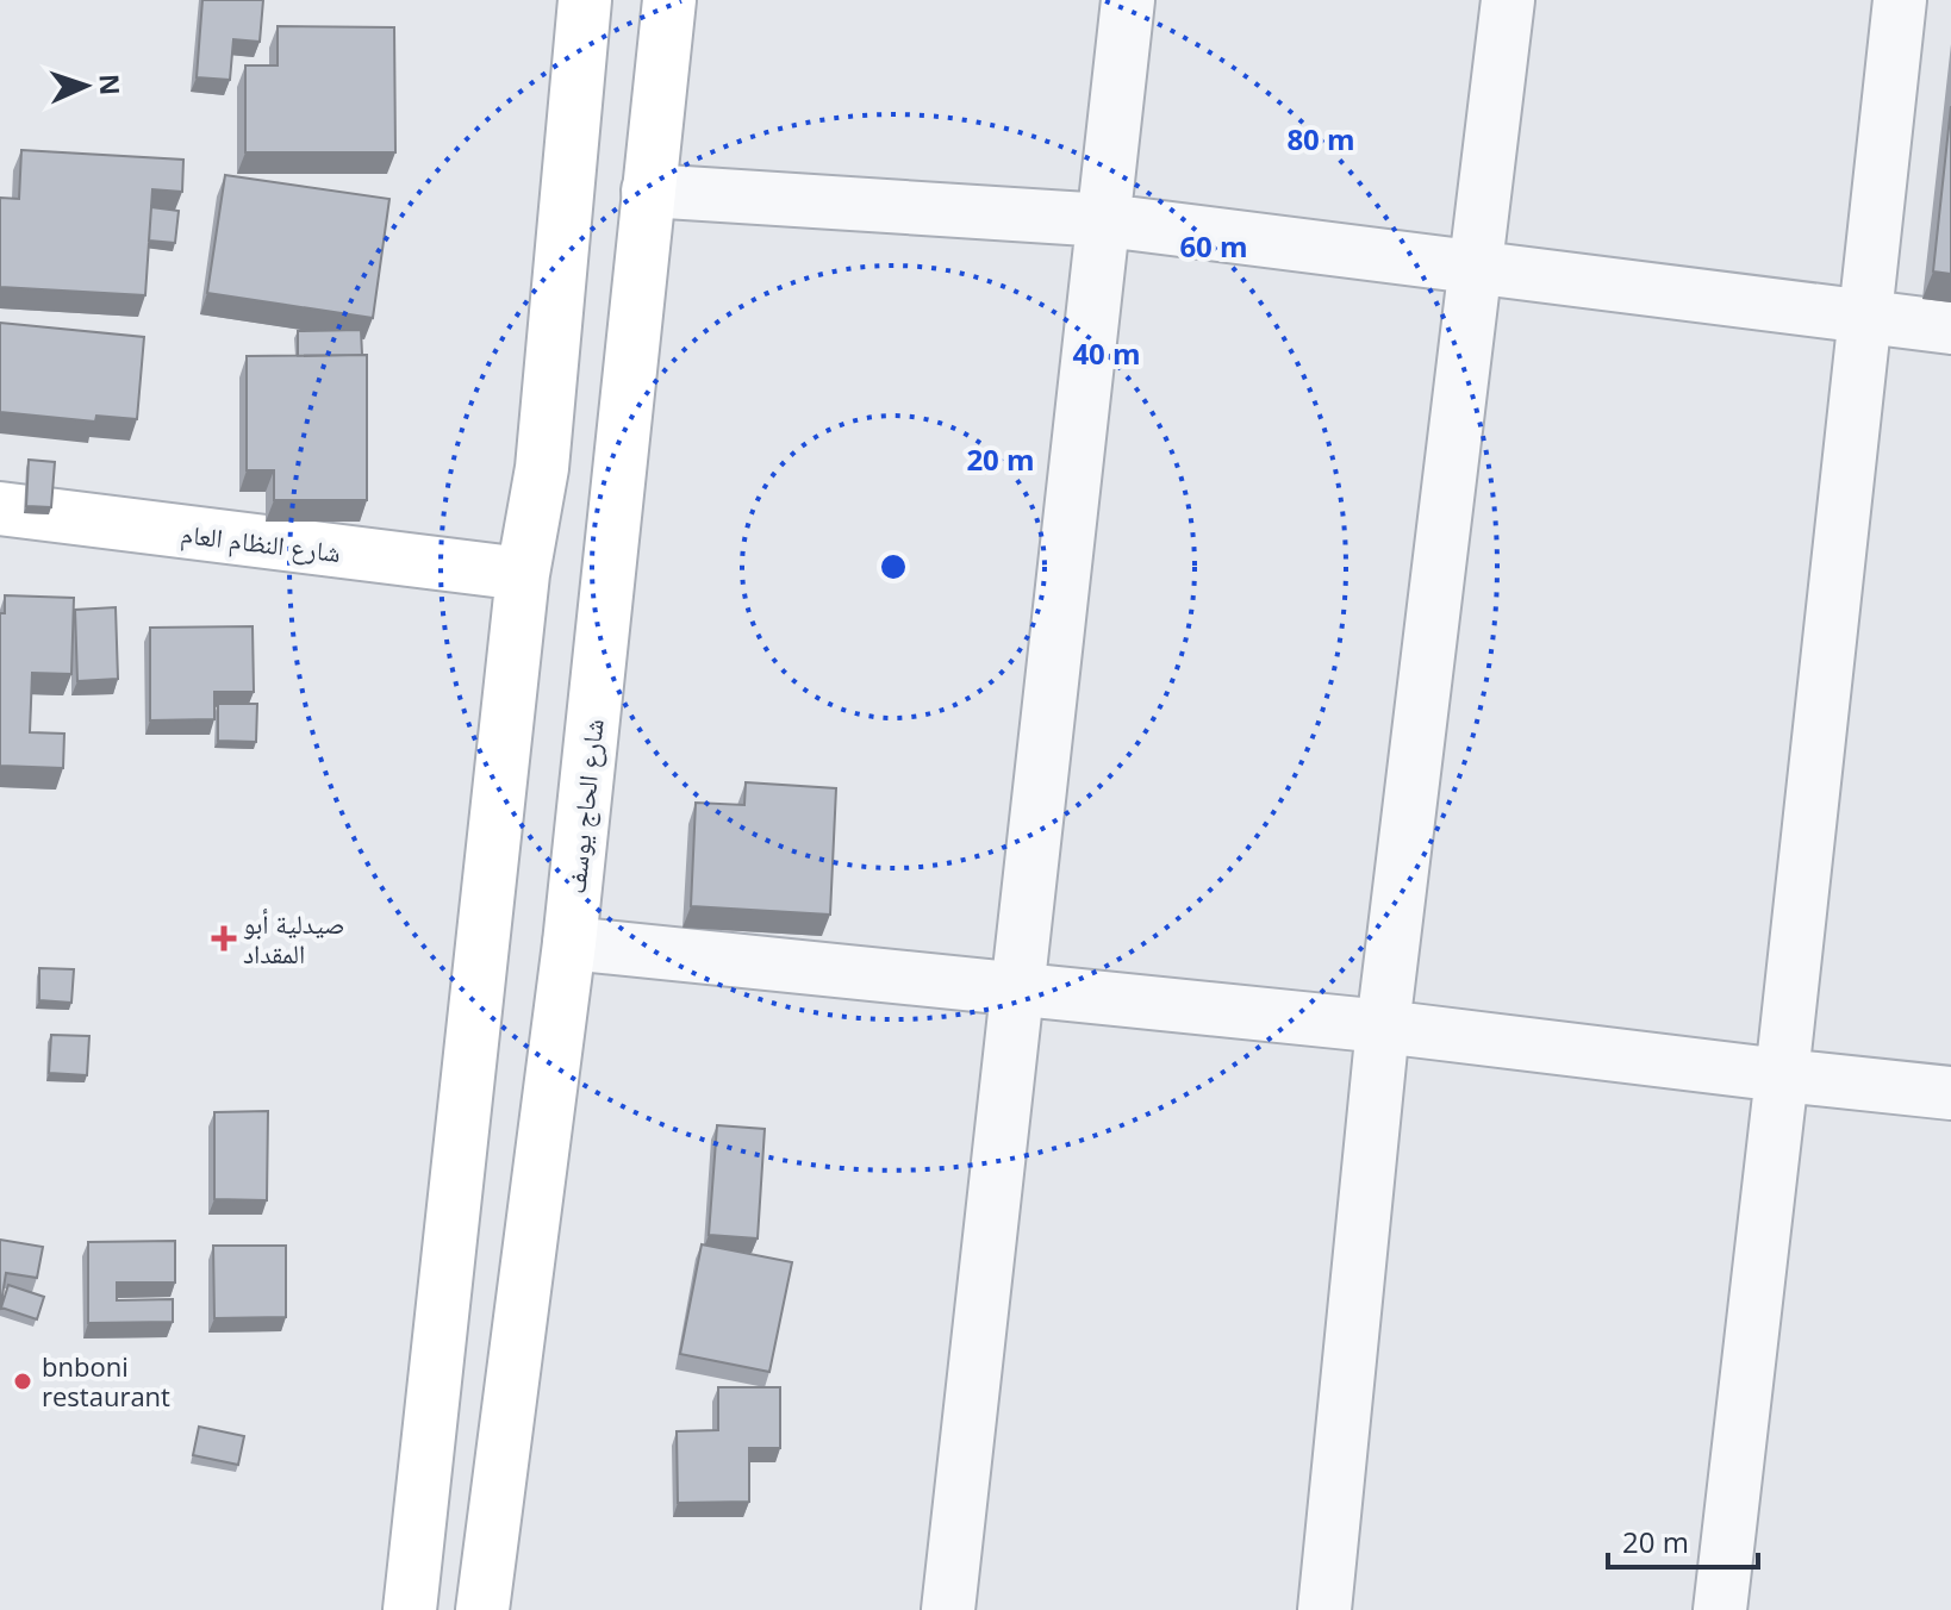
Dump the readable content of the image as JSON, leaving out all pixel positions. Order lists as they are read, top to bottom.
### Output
{
  "streets": {
    "main road": ["شارع النظام العام", "شارع الحاج يوسف"]
  },
  "places": {
    "health": ["صيدلية أبو المقداد"],
    "other": ["bnboni restaurant"]
  },
  "scale_bar": "20 m",
  "north": "right",
  "rings": [
    "80 m",
    "60 m",
    "40 m",
    "20 m"
  ]
}
